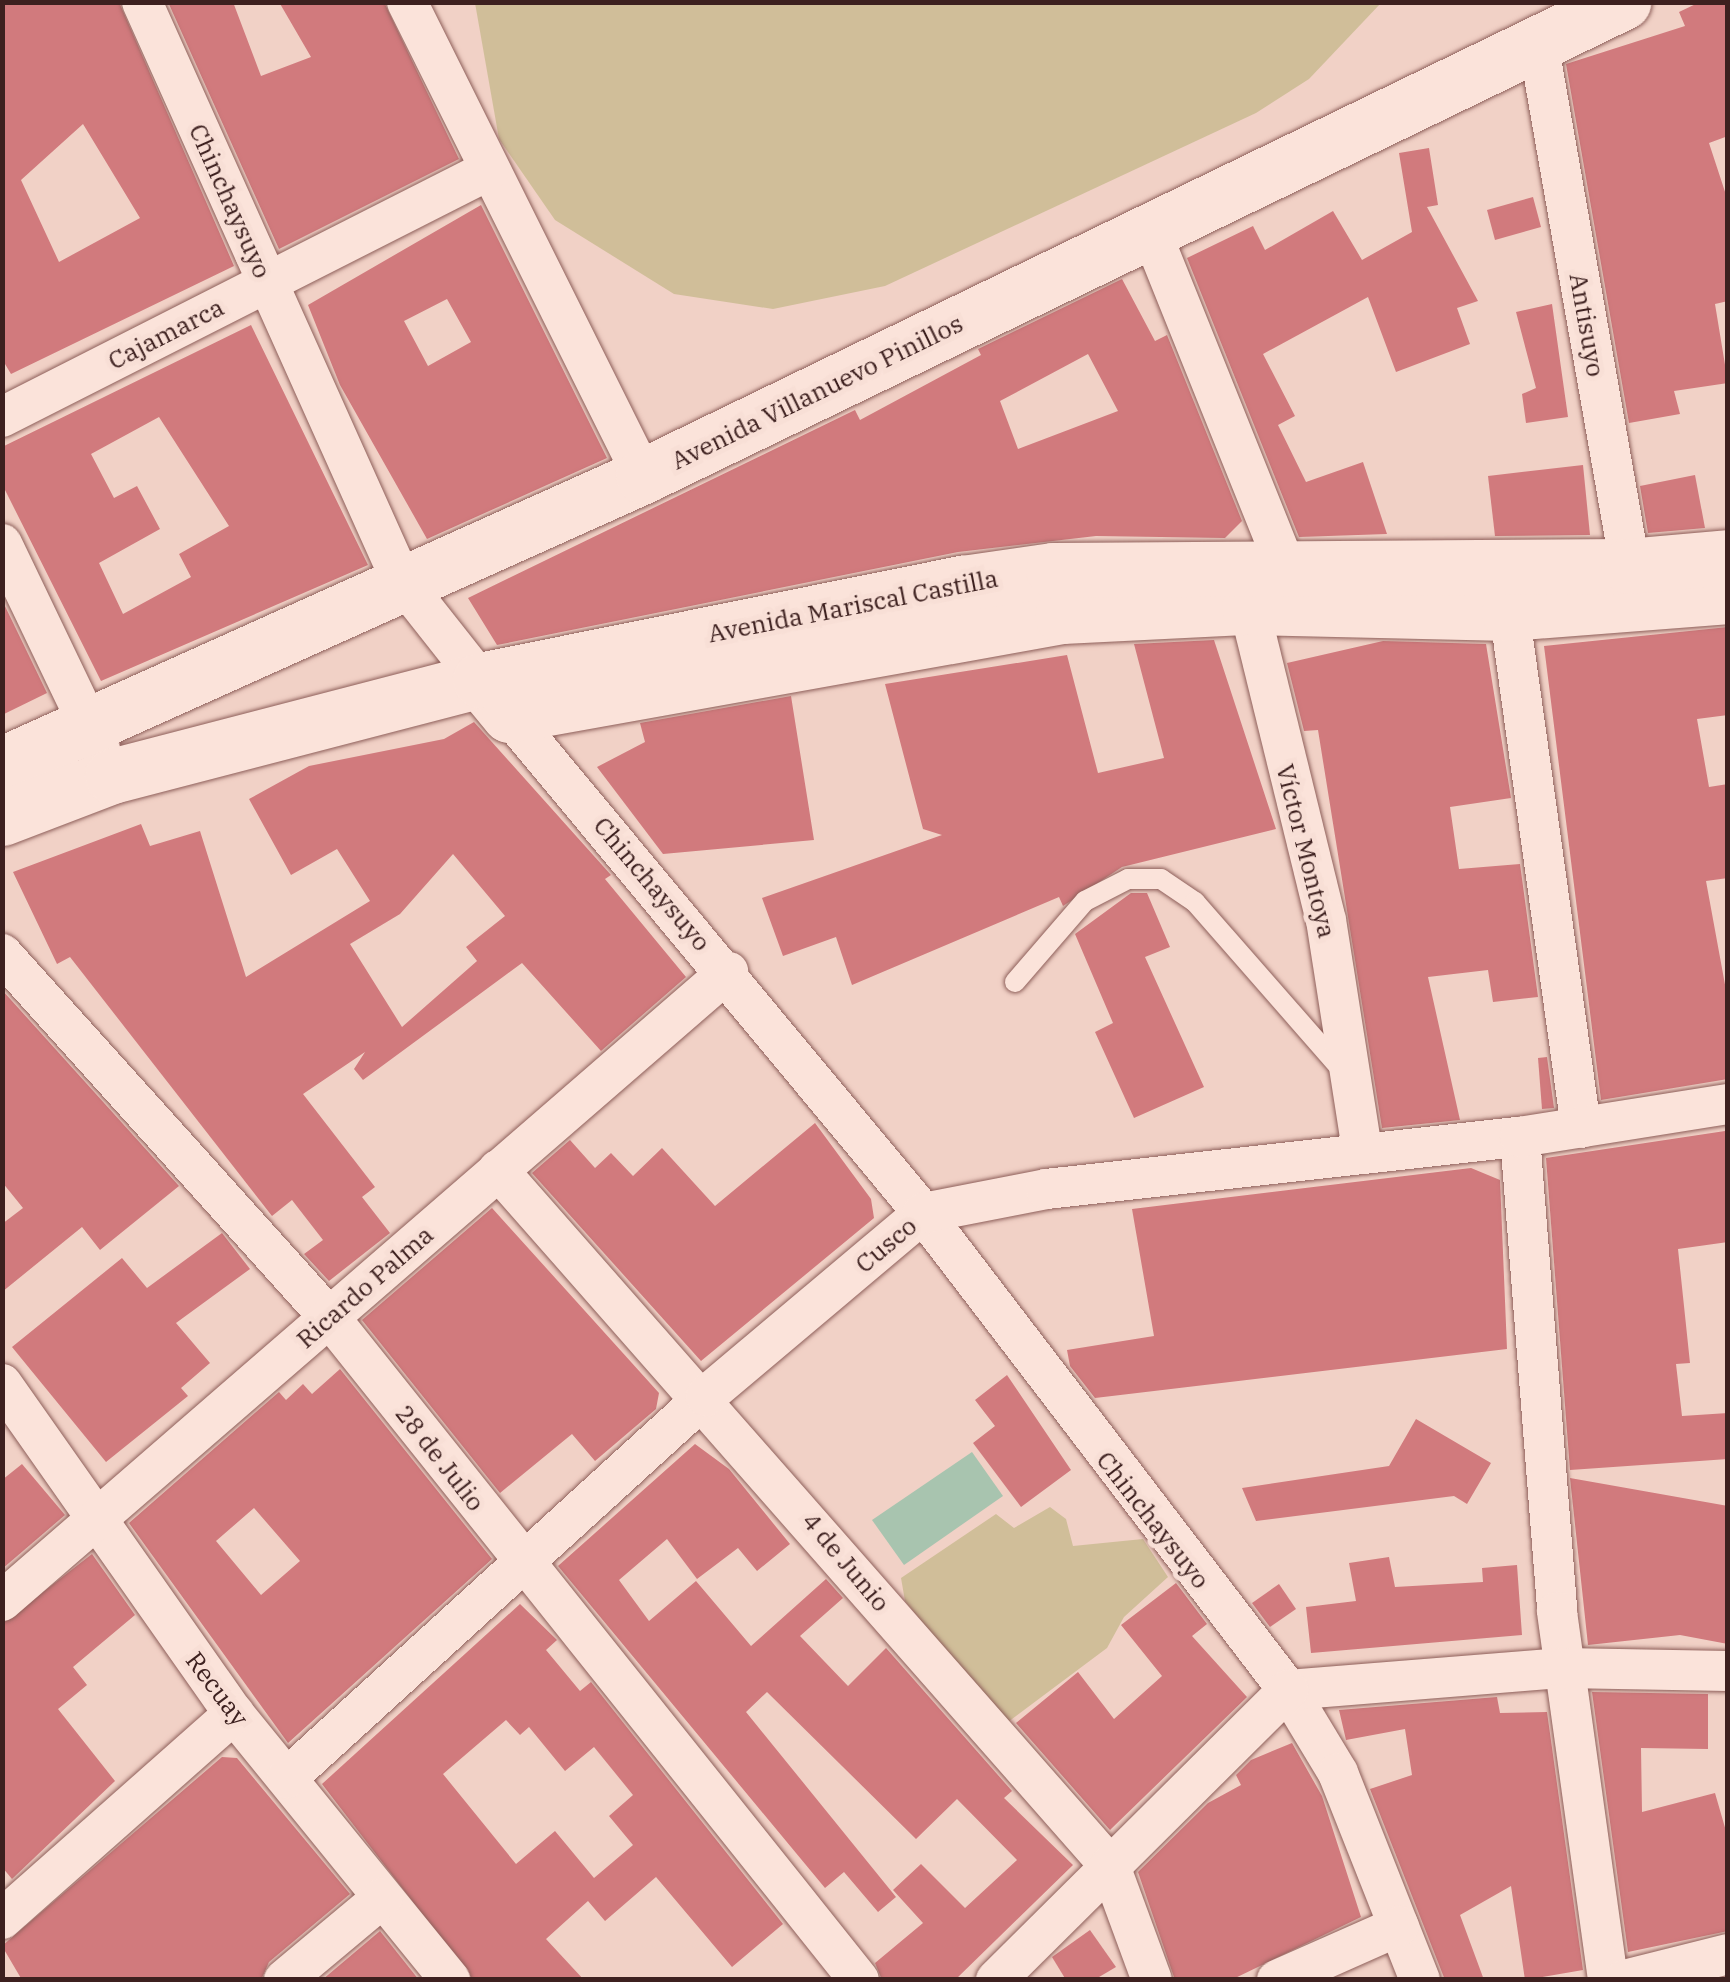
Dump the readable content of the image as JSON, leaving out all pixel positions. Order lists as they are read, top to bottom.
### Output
{
  "streets": {
    "street": [
      "Chinchaysuyo",
      "Antisuyo",
      "Cajamarca",
      "Avenida Villanuevo Pinillos",
      "Avenida Mariscal Castilla",
      "Víctor Montoya",
      "Cusco",
      "Ricardo Palma",
      "28 de Julio",
      "4 de Junio",
      "Recuay"
    ]
  },
  "crossings": [
    ["Chinchaysuyo", "Cajamarca"],
    ["Chinchaysuyo", "Avenida Villanuevo Pinillos"],
    ["Chinchaysuyo", "Avenida Mariscal Castilla"],
    ["Chinchaysuyo", "Cusco"],
    ["Chinchaysuyo", "Ricardo Palma"],
    ["Antisuyo", "Avenida Villanuevo Pinillos"],
    ["Antisuyo", "Avenida Mariscal Castilla"],
    ["Avenida Mariscal Castilla", "Víctor Montoya"],
    ["Víctor Montoya", "Cusco"],
    ["Cusco", "28 de Julio"],
    ["Cusco", "4 de Junio"],
    ["Cusco", "Recuay"],
    ["Ricardo Palma", "28 de Julio"],
    ["Ricardo Palma", "4 de Junio"],
    ["Ricardo Palma", "Recuay"]
  ]
}
